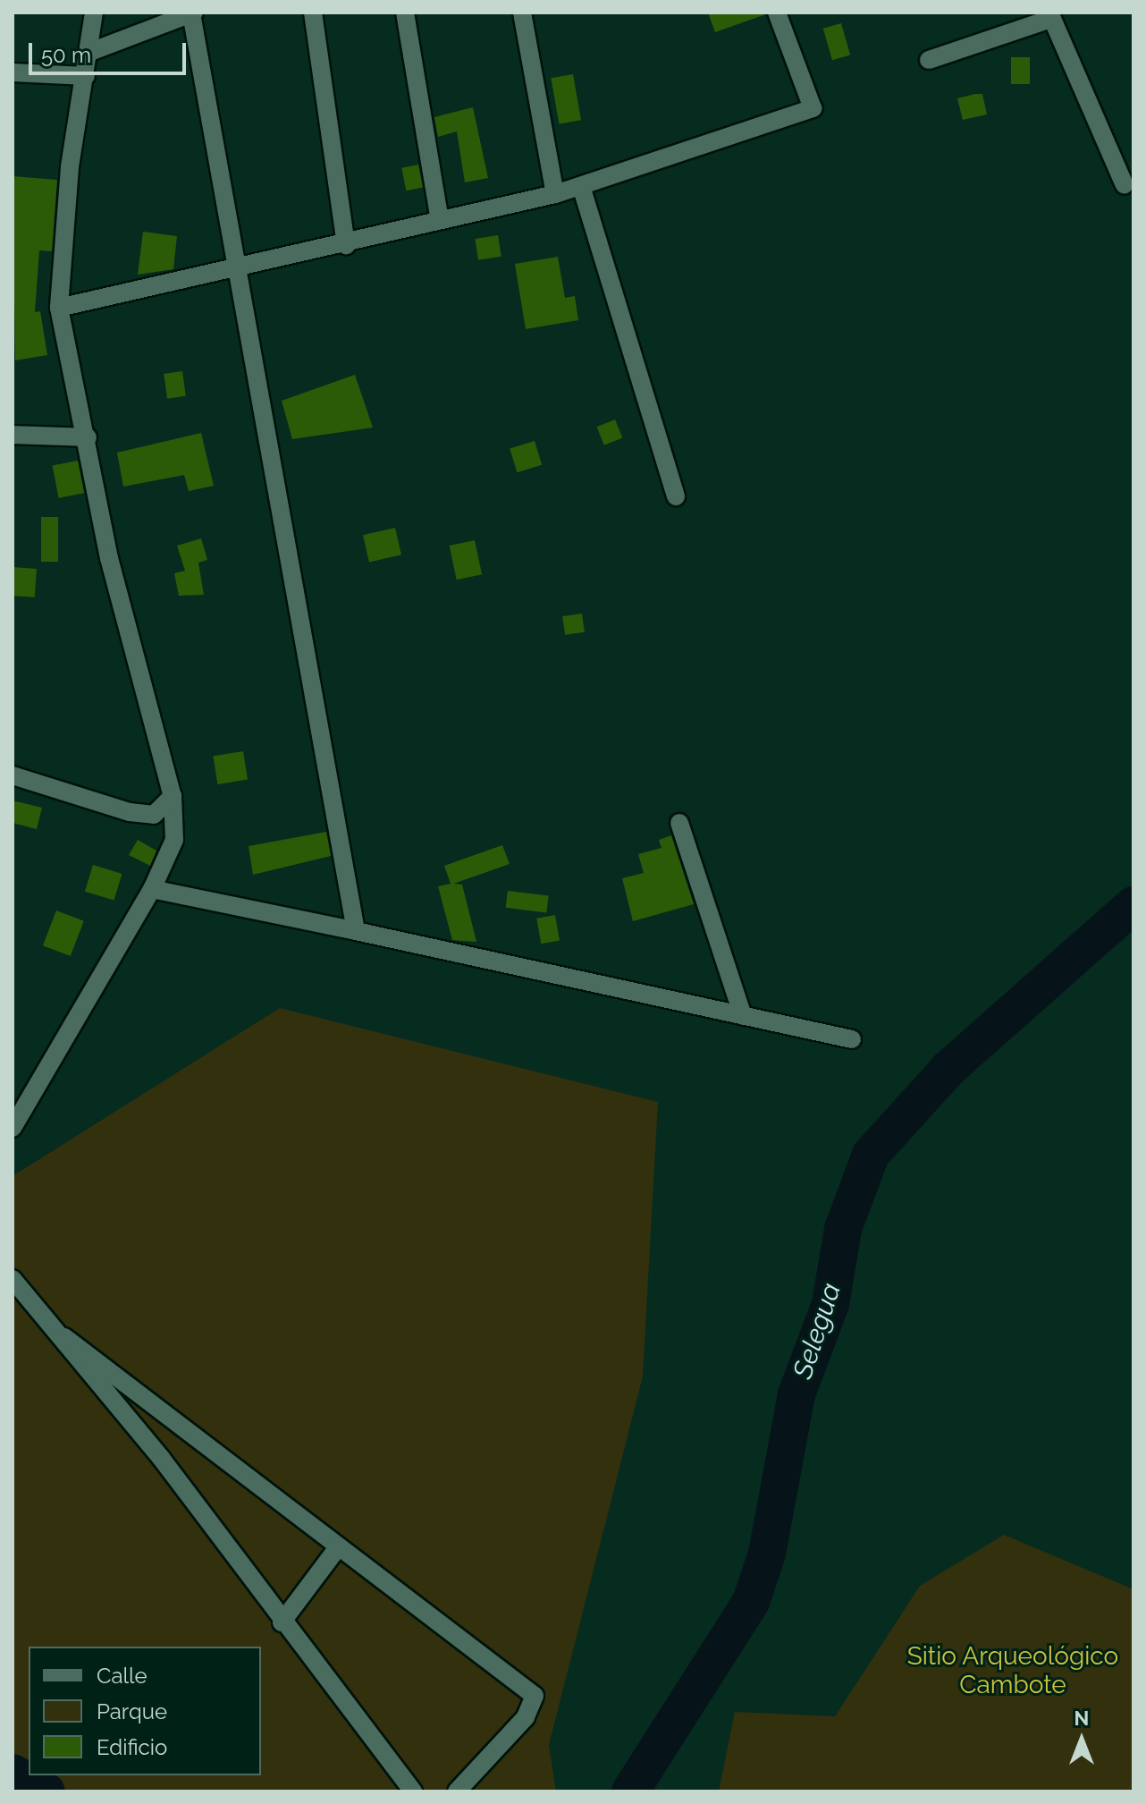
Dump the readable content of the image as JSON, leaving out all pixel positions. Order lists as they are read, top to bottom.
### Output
{
  "water": ["Selegua"],
  "parks": ["Sitio Arqueológico Cambote"],
  "legend": ["Calle", "Parque", "Edificio"],
  "scale_bar": "50 m",
  "north": "top"
}
